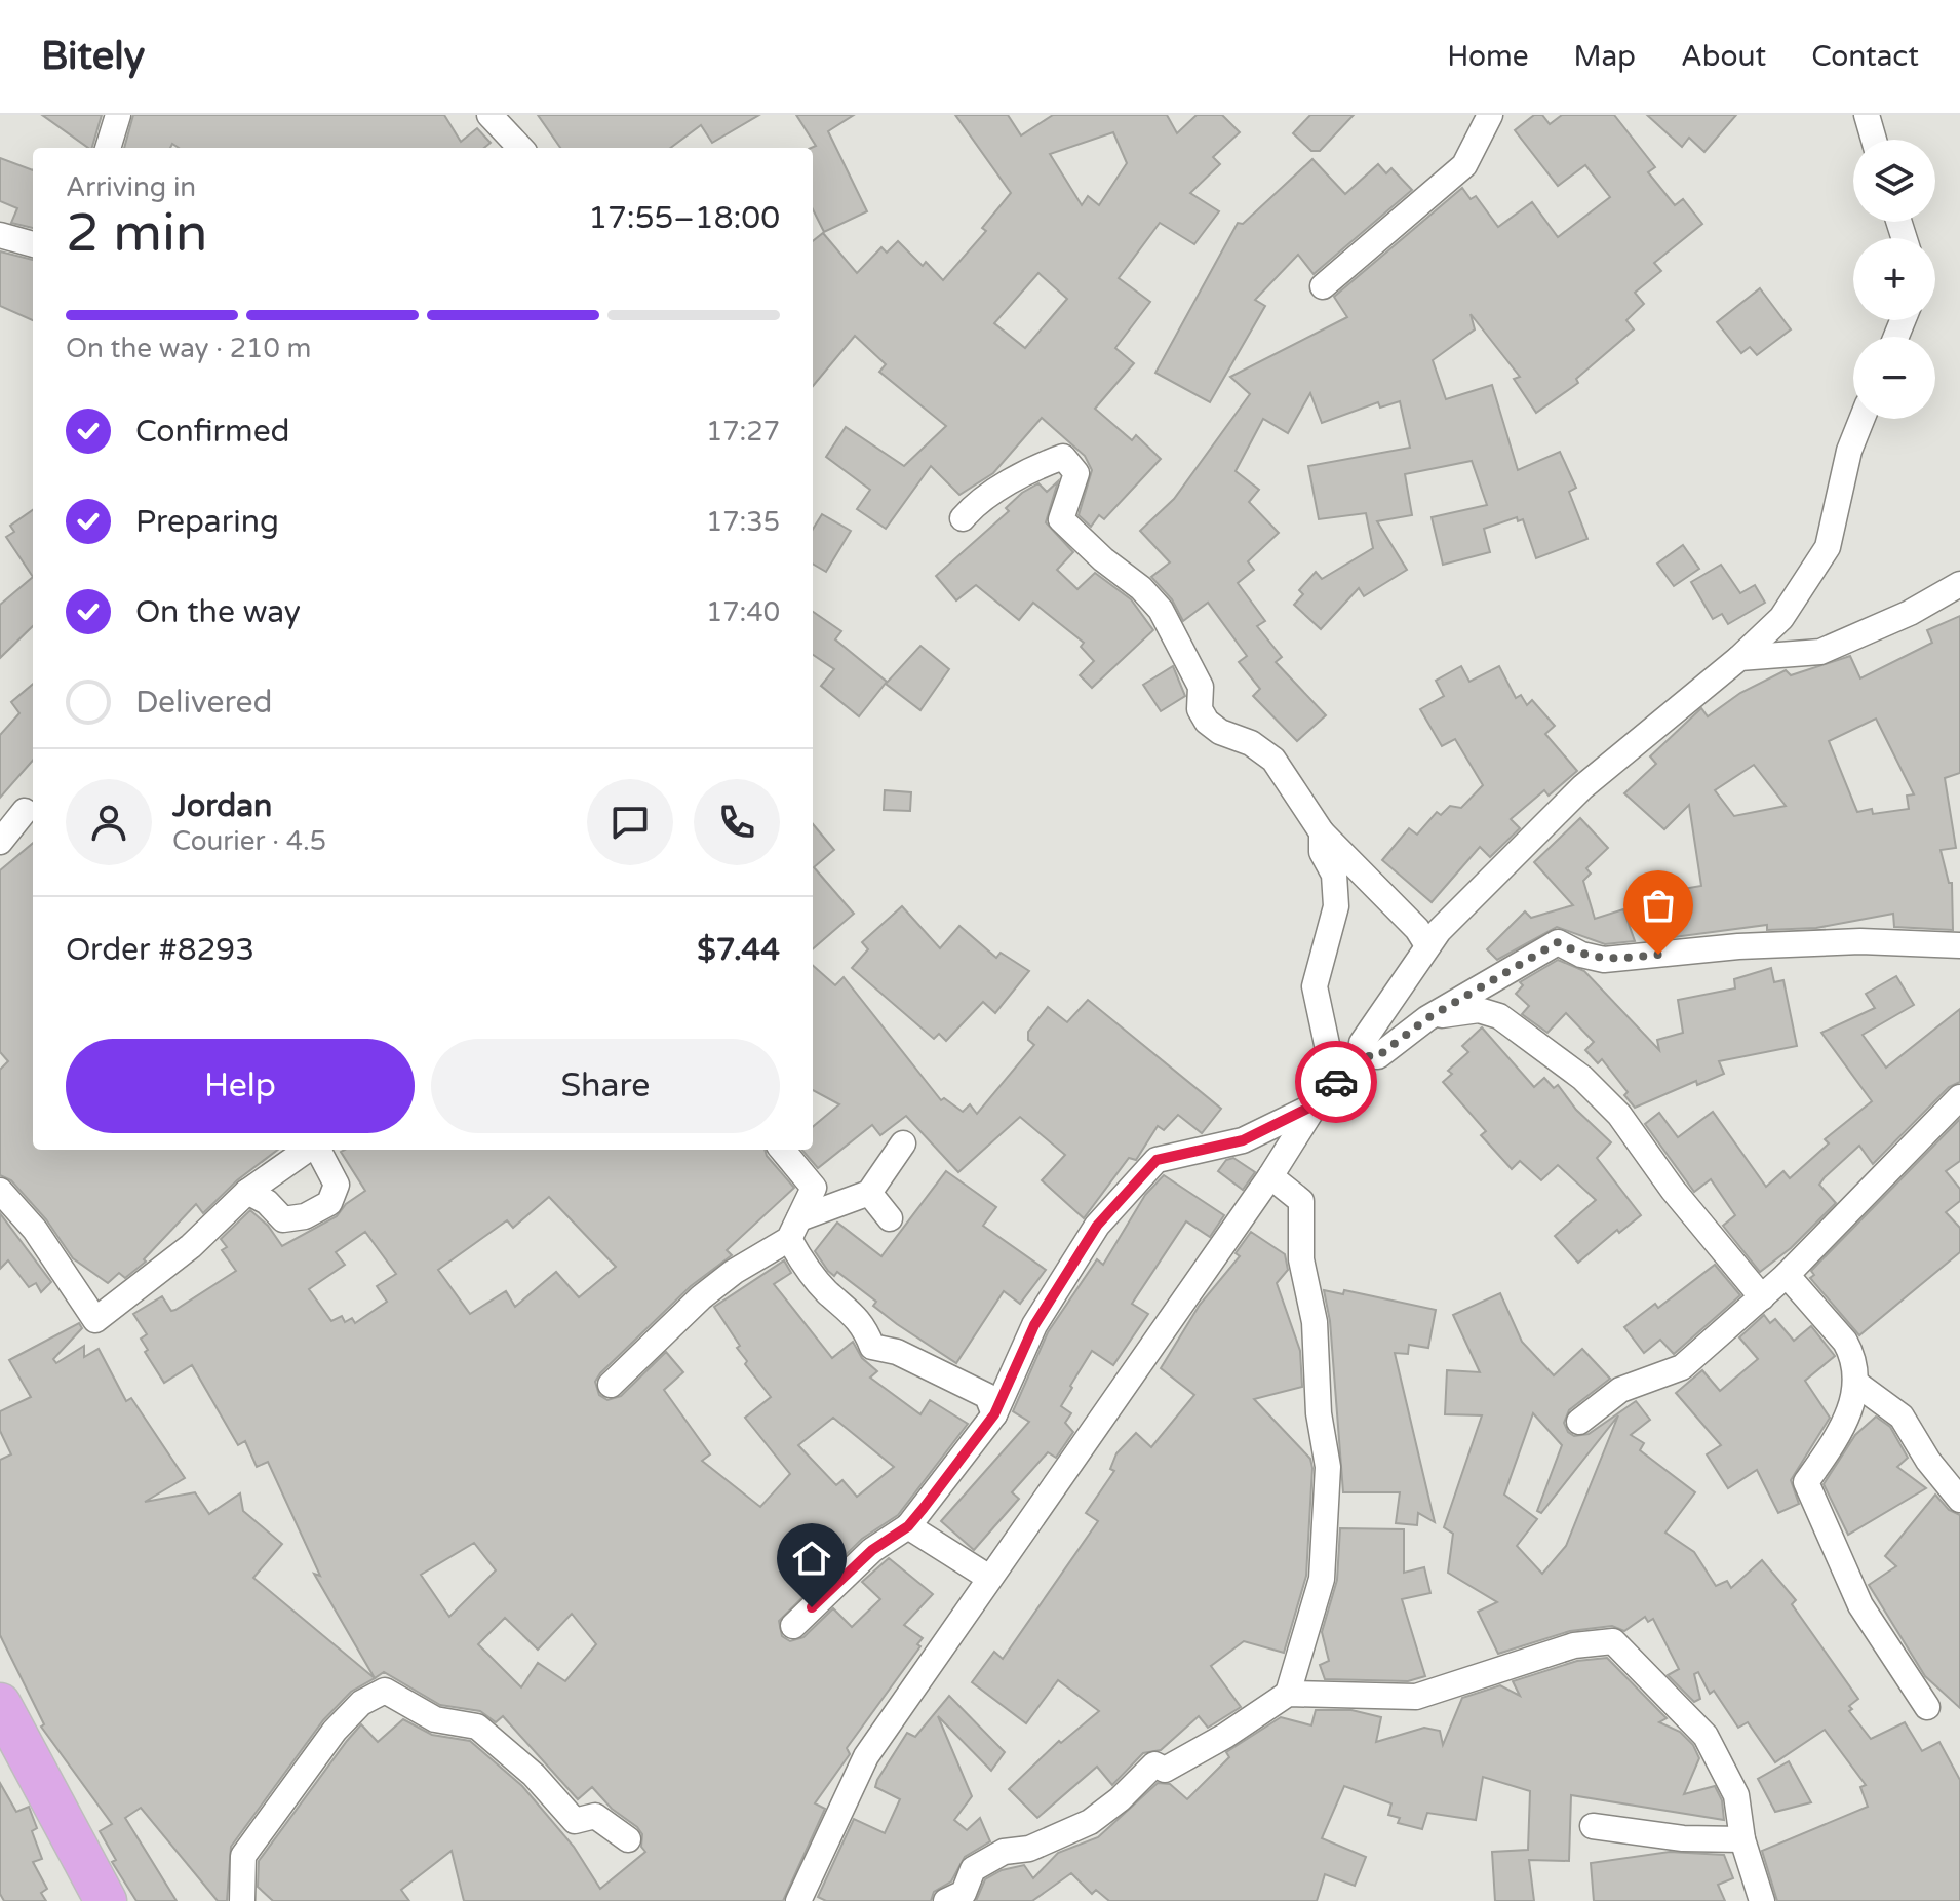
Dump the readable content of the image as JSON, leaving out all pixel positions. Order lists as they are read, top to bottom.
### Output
{
  "page": {
    "header": "Bitely",
    "nav": [
      "Home",
      "Map",
      "About",
      "Contact"
    ],
    "map_buttons": ["+", "−"],
    "heading": ["2 min", "Arriving in", "17:55–18:00"],
    "panel": [
      "Jordan",
      "Courier · 4.5",
      "Order #8293",
      "$7.44"
    ],
    "bar": "On the way · 210 m",
    "list": [
      ["Confirmed", "17:27"],
      ["Preparing", "17:35"],
      ["On the way", "17:40"],
      "Delivered"
    ],
    "buttons": ["Help", "Share"]
  }
}
